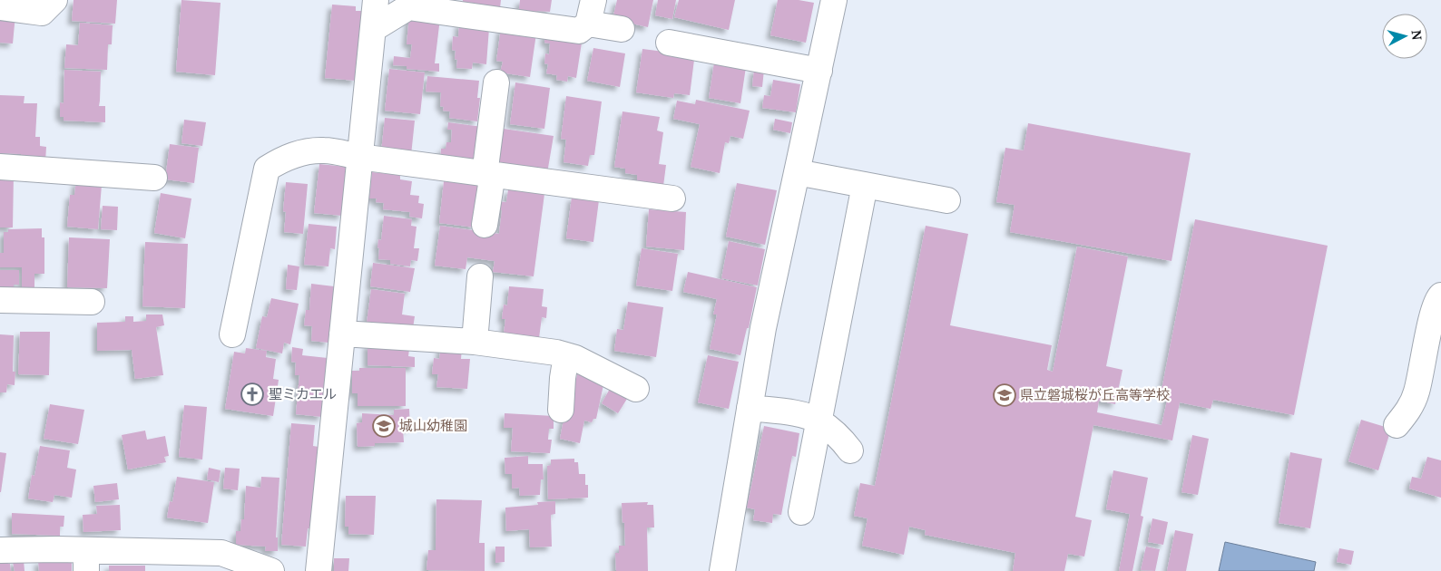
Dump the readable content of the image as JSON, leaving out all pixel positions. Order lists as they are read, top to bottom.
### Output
{
  "places": {
    "church": ["聖ミカエル"],
    "school or university": ["県立磐城桜が丘高等学校", "城山幼稚園"]
  },
  "north": "right"
}
